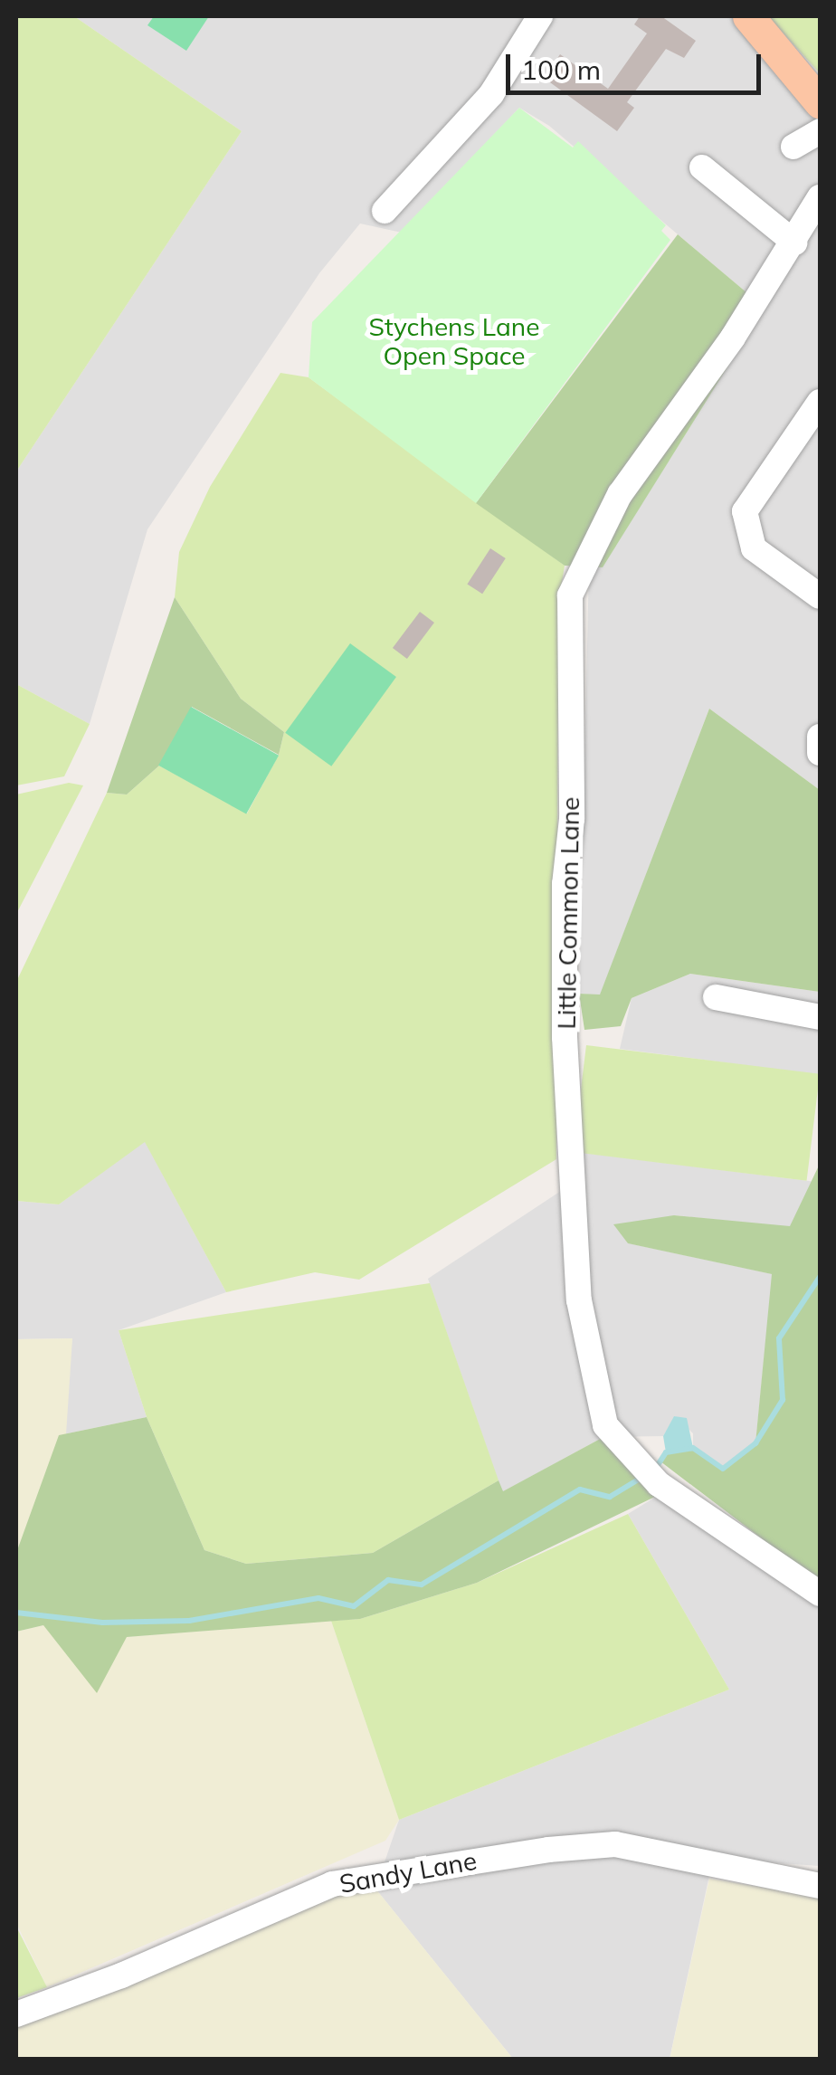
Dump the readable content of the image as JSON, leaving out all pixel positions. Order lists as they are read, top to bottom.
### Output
{
  "streets": {
    "street": ["Little Common Lane", "Sandy Lane"]
  },
  "parks": ["Stychens Lane Open Space"],
  "scale_bar": "100 m"
}
